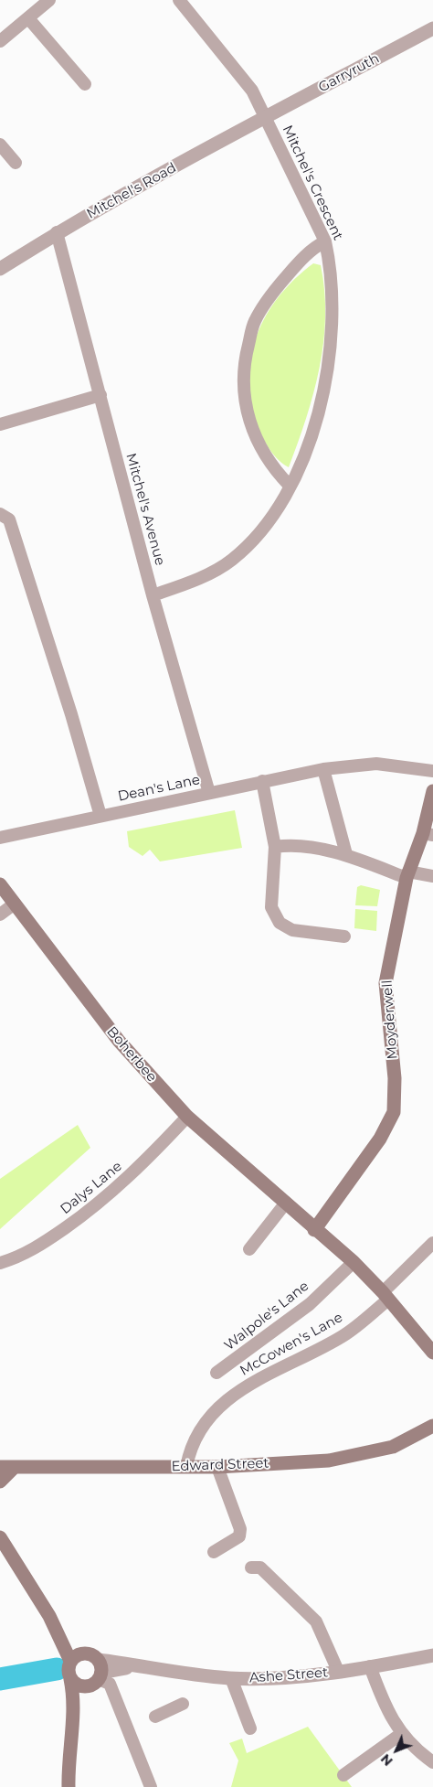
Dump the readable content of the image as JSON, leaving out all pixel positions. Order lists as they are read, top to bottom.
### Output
{
  "streets": {
    "main road": ["Moyderwell", "Boherbee", "Edward Street"],
    "street": [
      "Garryruth",
      "Mitchel's Crescent",
      "Mitchel's Road",
      "Mitchel's Avenue",
      "Dean's Lane",
      "Dalys Lane",
      "Walpole's Lane",
      "McCowen's Lane",
      "Ashe Street"
    ]
  },
  "crossings": [
    ["Garryruth", "Mitchel's Crescent"],
    ["Garryruth", "Mitchel's Road"],
    ["Mitchel's Crescent", "Mitchel's Road"],
    ["Mitchel's Crescent", "Mitchel's Avenue"],
    ["Mitchel's Road", "Mitchel's Avenue"],
    ["Mitchel's Avenue", "Dean's Lane"],
    ["Moyderwell", "Boherbee"],
    ["Boherbee", "Dalys Lane"],
    ["Boherbee", "Walpole's Lane"],
    ["Boherbee", "McCowen's Lane"],
    ["McCowen's Lane", "Edward Street"]
  ],
  "north": "bottom left"
}
